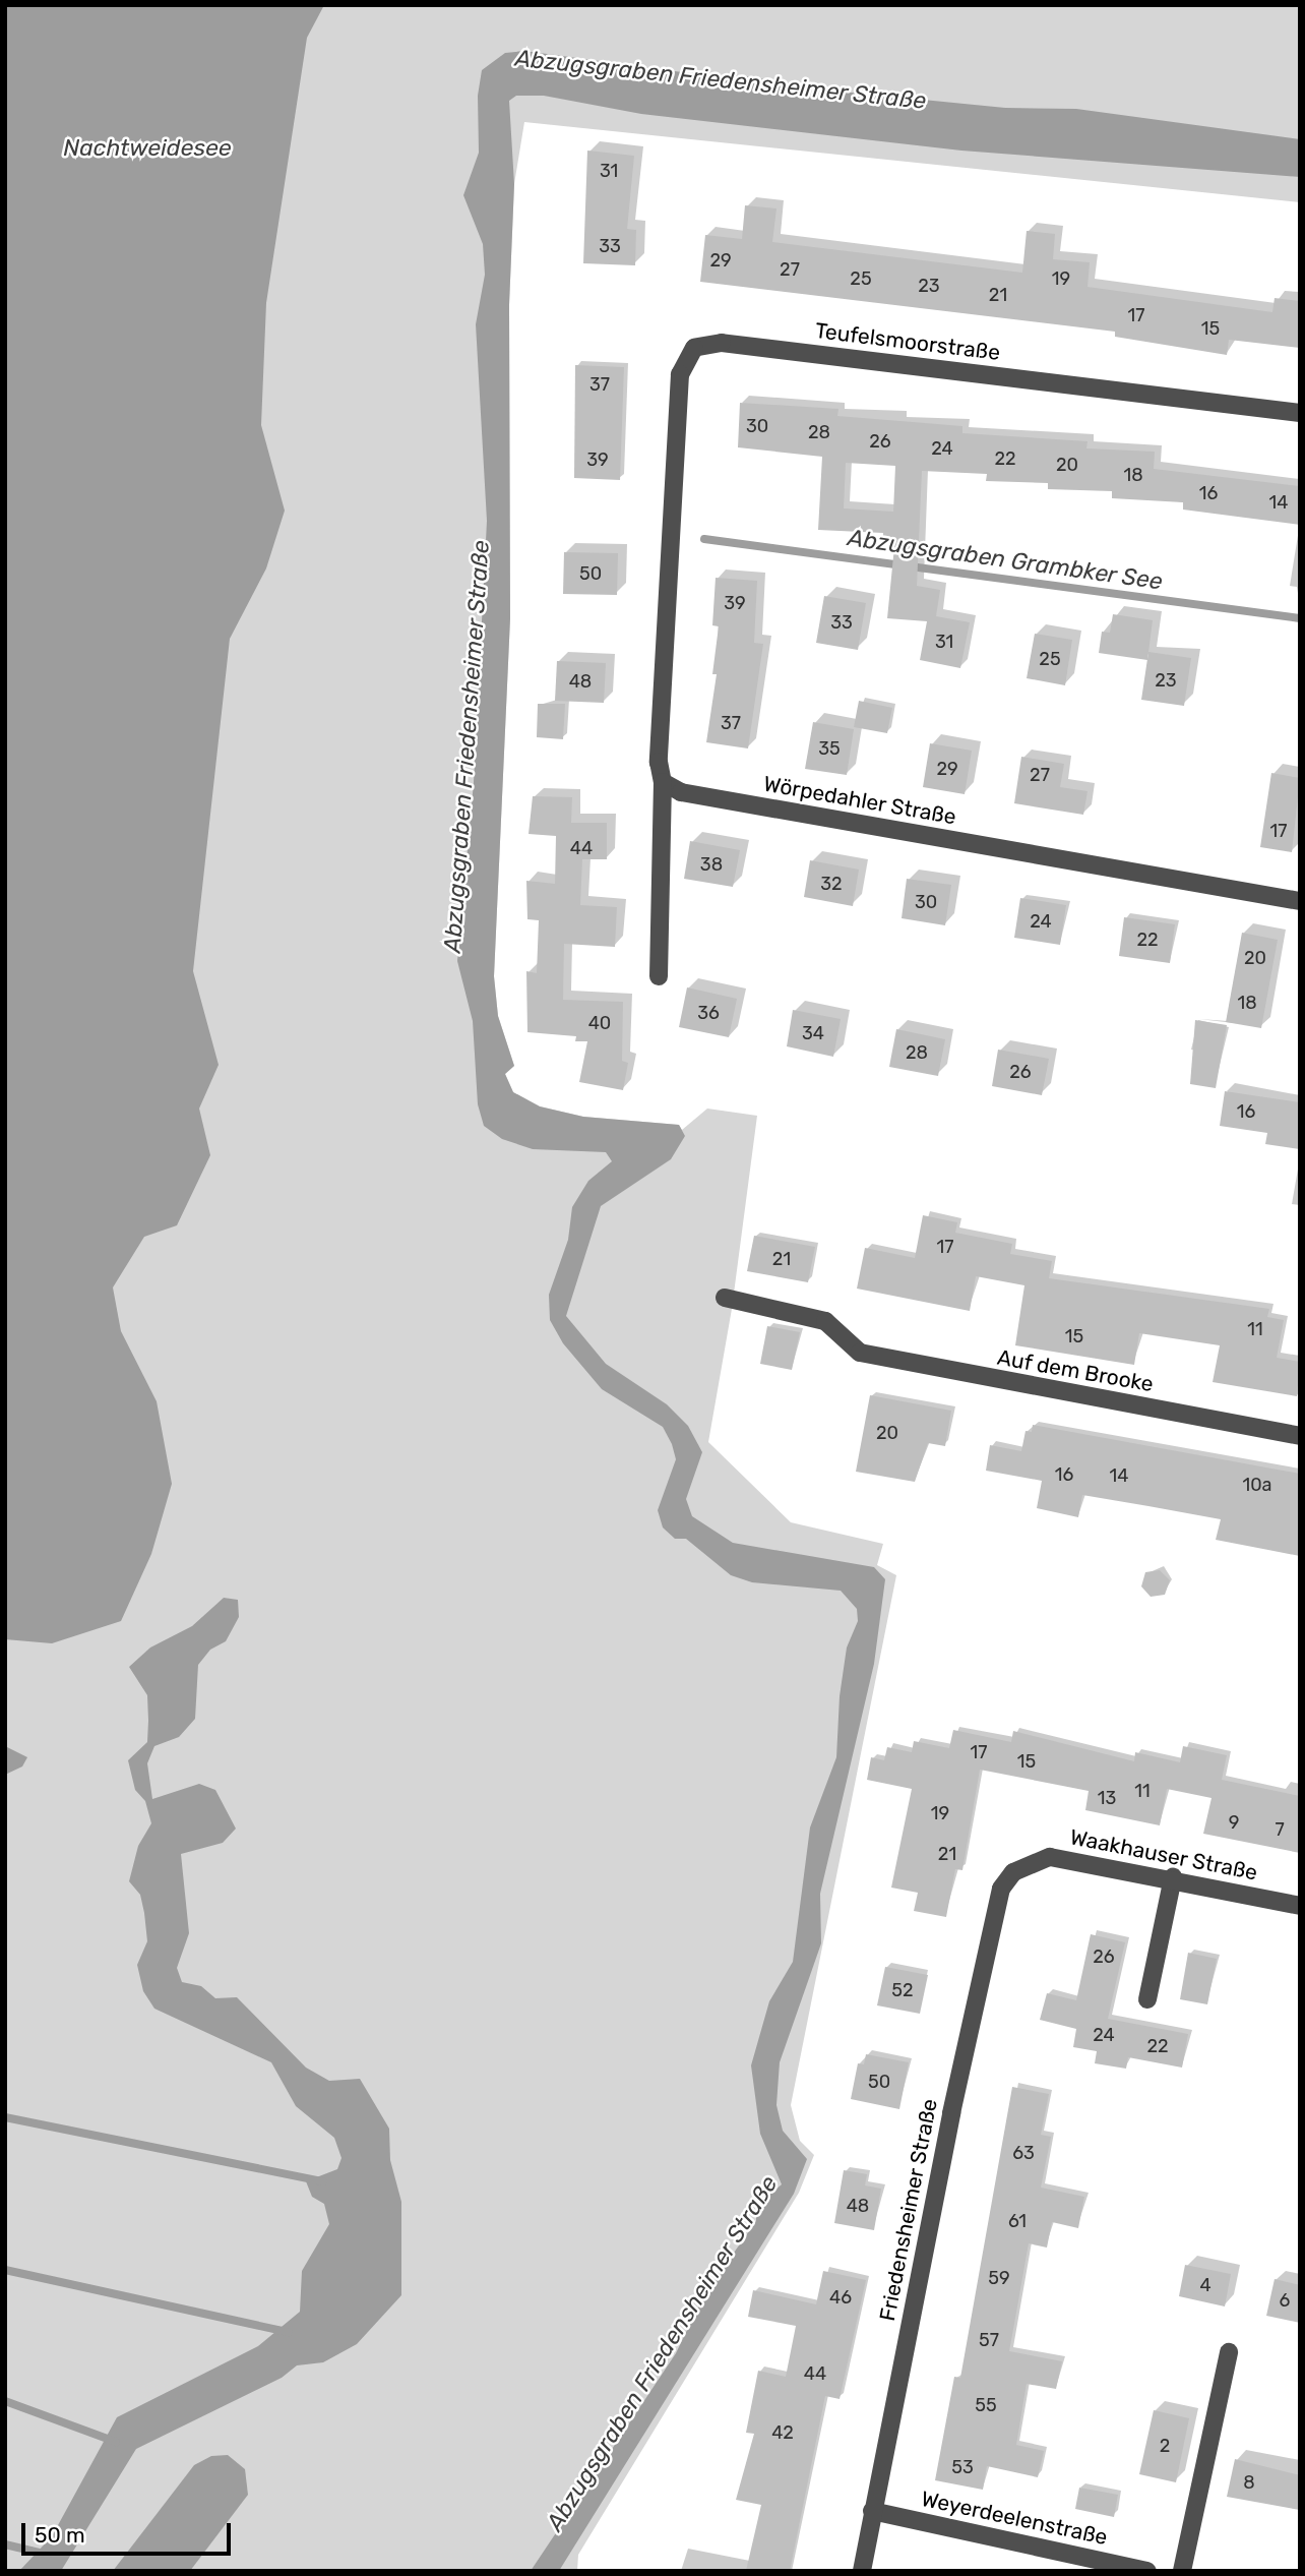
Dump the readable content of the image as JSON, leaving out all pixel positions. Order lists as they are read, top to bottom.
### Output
{
  "streets": {
    "street": [
      "Teufelsmoorstraße",
      "Wörpedahler Straße",
      "Auf dem Brooke",
      "Waakhauser Straße",
      "Friedensheimer Straße",
      "Weyerdeelenstraße"
    ]
  },
  "crossings": [
    ["Teufelsmoorstraße", "Wörpedahler Straße"],
    ["Waakhauser Straße", "Friedensheimer Straße"],
    ["Friedensheimer Straße", "Weyerdeelenstraße"]
  ],
  "water": ["Abzugsgraben Friedensheimer Straße", "Nachtweidesee", "Abzugsgraben Grambker See"],
  "house_numbers": [
    "31",
    "33",
    "29",
    "27",
    "25",
    "19",
    "23",
    "21",
    "17",
    "15",
    "37",
    "30",
    "28",
    "26",
    "24",
    "22",
    "39",
    "20",
    "18",
    "16",
    "14",
    "50",
    "39",
    "33",
    "31",
    "25",
    "23",
    "48",
    "37",
    "35",
    "29",
    "27",
    "17",
    "44",
    "38",
    "32",
    "30",
    "24",
    "22",
    "20",
    "18",
    "36",
    "40",
    "34",
    "28",
    "26",
    "16",
    "17",
    "21",
    "11",
    "15",
    "20",
    "16",
    "14",
    "10a",
    "17",
    "15",
    "11",
    "13",
    "19",
    "9",
    "7",
    "21",
    "26",
    "52",
    "24",
    "22",
    "50",
    "63",
    "48",
    "61",
    "59",
    "4",
    "46",
    "6",
    "57",
    "44",
    "55",
    "42",
    "2",
    "53",
    "8"
  ],
  "scale_bar": "50 m"
}
